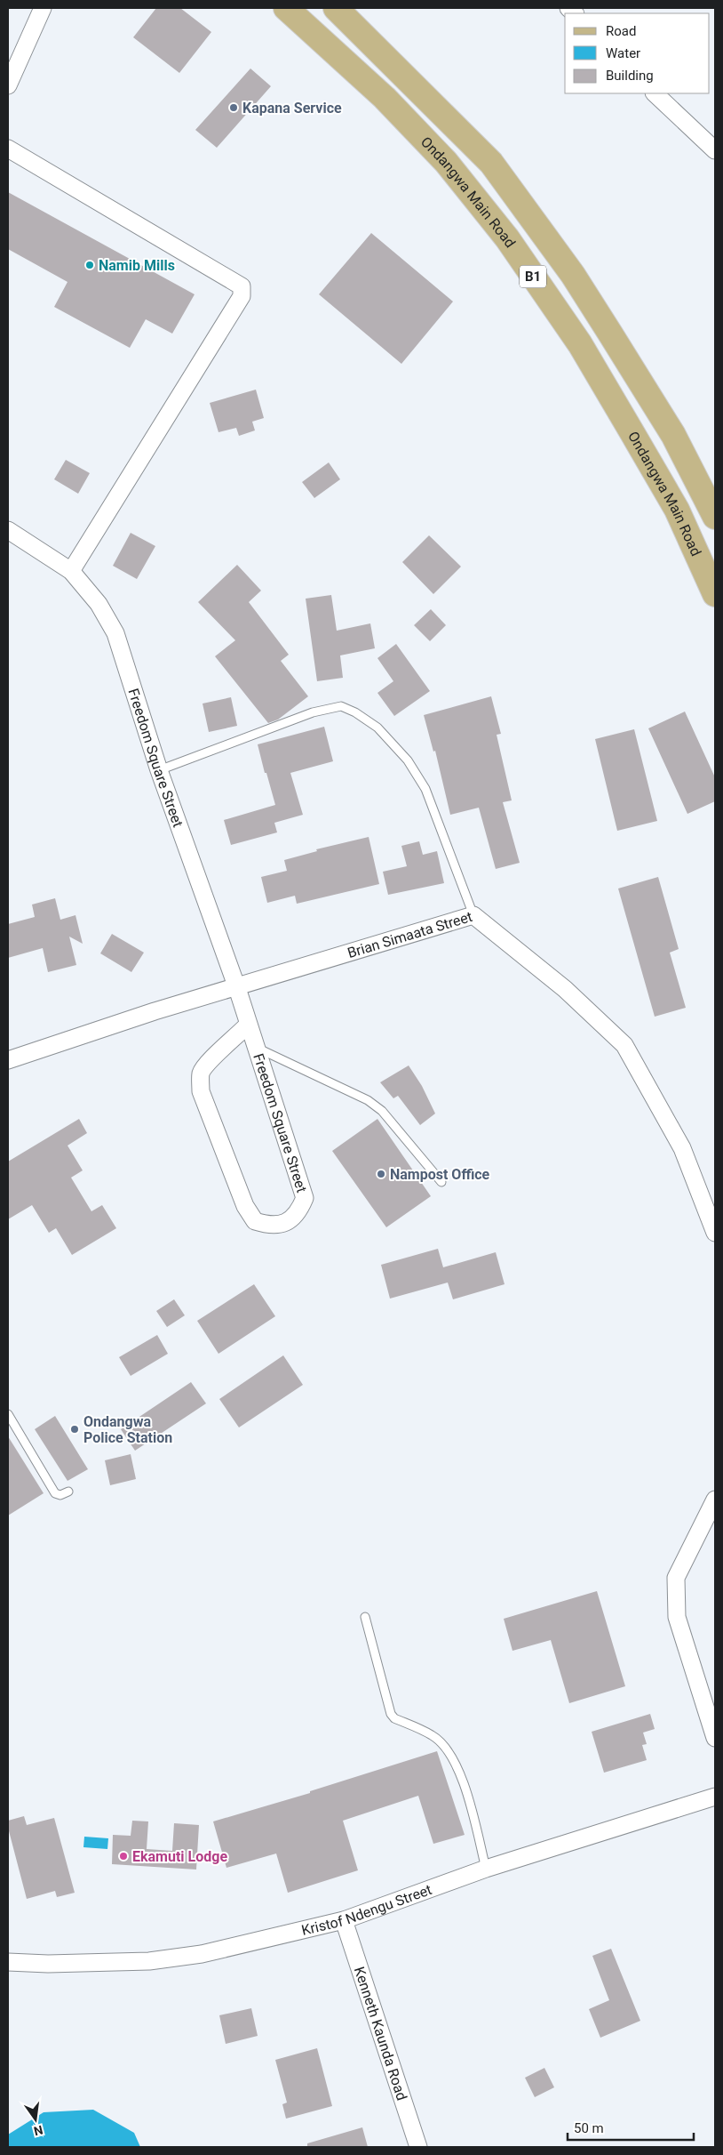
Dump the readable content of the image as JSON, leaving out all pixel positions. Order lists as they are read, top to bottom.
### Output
{
  "streets": {
    "main road": ["Ondangwa Main Road", "B1"],
    "street": [
      "Freedom Square Street",
      "Brian Simaata Street",
      "Kristof Ndengu Street",
      "Kenneth Kaunda Road"
    ]
  },
  "crossings": [
    ["Freedom Square Street", "Brian Simaata Street"],
    ["Kristof Ndengu Street", "Kenneth Kaunda Road"]
  ],
  "places": [
    "Kapana Service",
    "Namib Mills",
    "Nampost Office",
    "Ondangwa Police Station",
    "Ekamuti Lodge"
  ],
  "legend": ["Road", "Water", "Building"],
  "scale_bar": "50 m",
  "north": "bottom"
}
